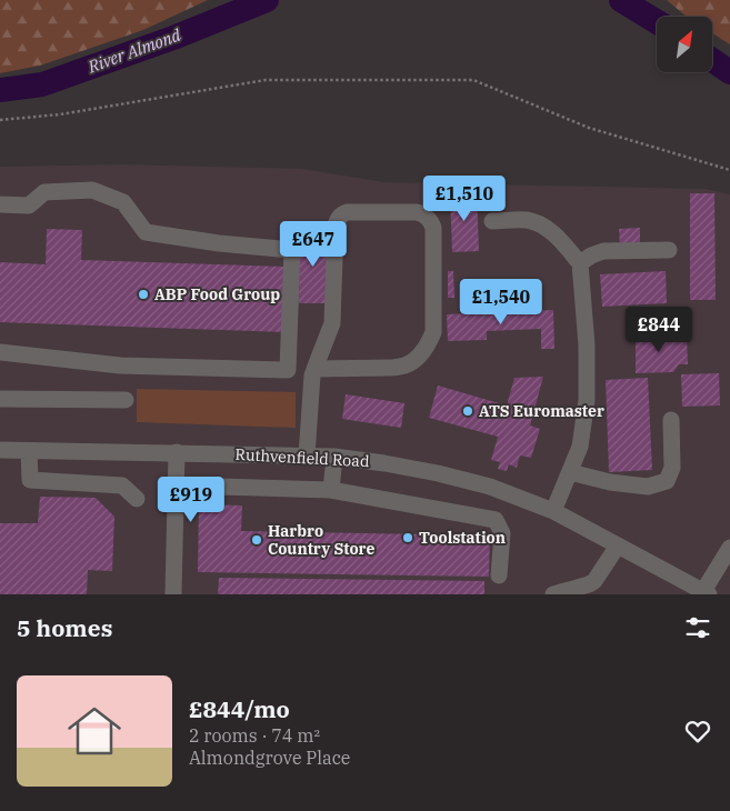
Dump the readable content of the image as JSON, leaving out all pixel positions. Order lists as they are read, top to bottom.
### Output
{
  "streets": {
    "street": ["Ruthvenfield Road"]
  },
  "water": ["River Almond"],
  "places": [
    "ABP Food Group",
    "ATS Euromaster",
    "Toolstation",
    "Harbro Country Store"
  ],
  "north": "top right",
  "page": {
    "price": [
      "£1,510",
      "£647",
      "£1,540",
      "£844",
      "£919"
    ],
    "heading": "5 homes",
    "list": [
      {
        "name": "£844/mo",
        "note": "2 rooms · 74 m² · Almondgrove Place"
      }
    ]
  }
}
